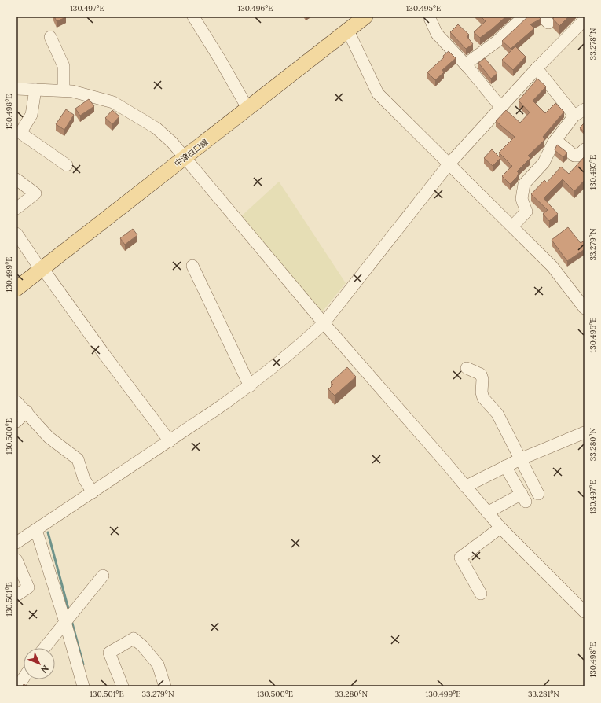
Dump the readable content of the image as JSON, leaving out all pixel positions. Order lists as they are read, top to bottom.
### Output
{
  "streets": {
    "main road": ["中津白口線"]
  },
  "north": "bottom right",
  "coordinates": [
    "130.497°E",
    "130.496°E",
    "130.495°E",
    "33.278°N",
    "130.498°E",
    "33.279°N",
    "130.499°E",
    "130.500°E",
    "33.280°N",
    "130.501°E",
    "33.281°N"
  ]
}
